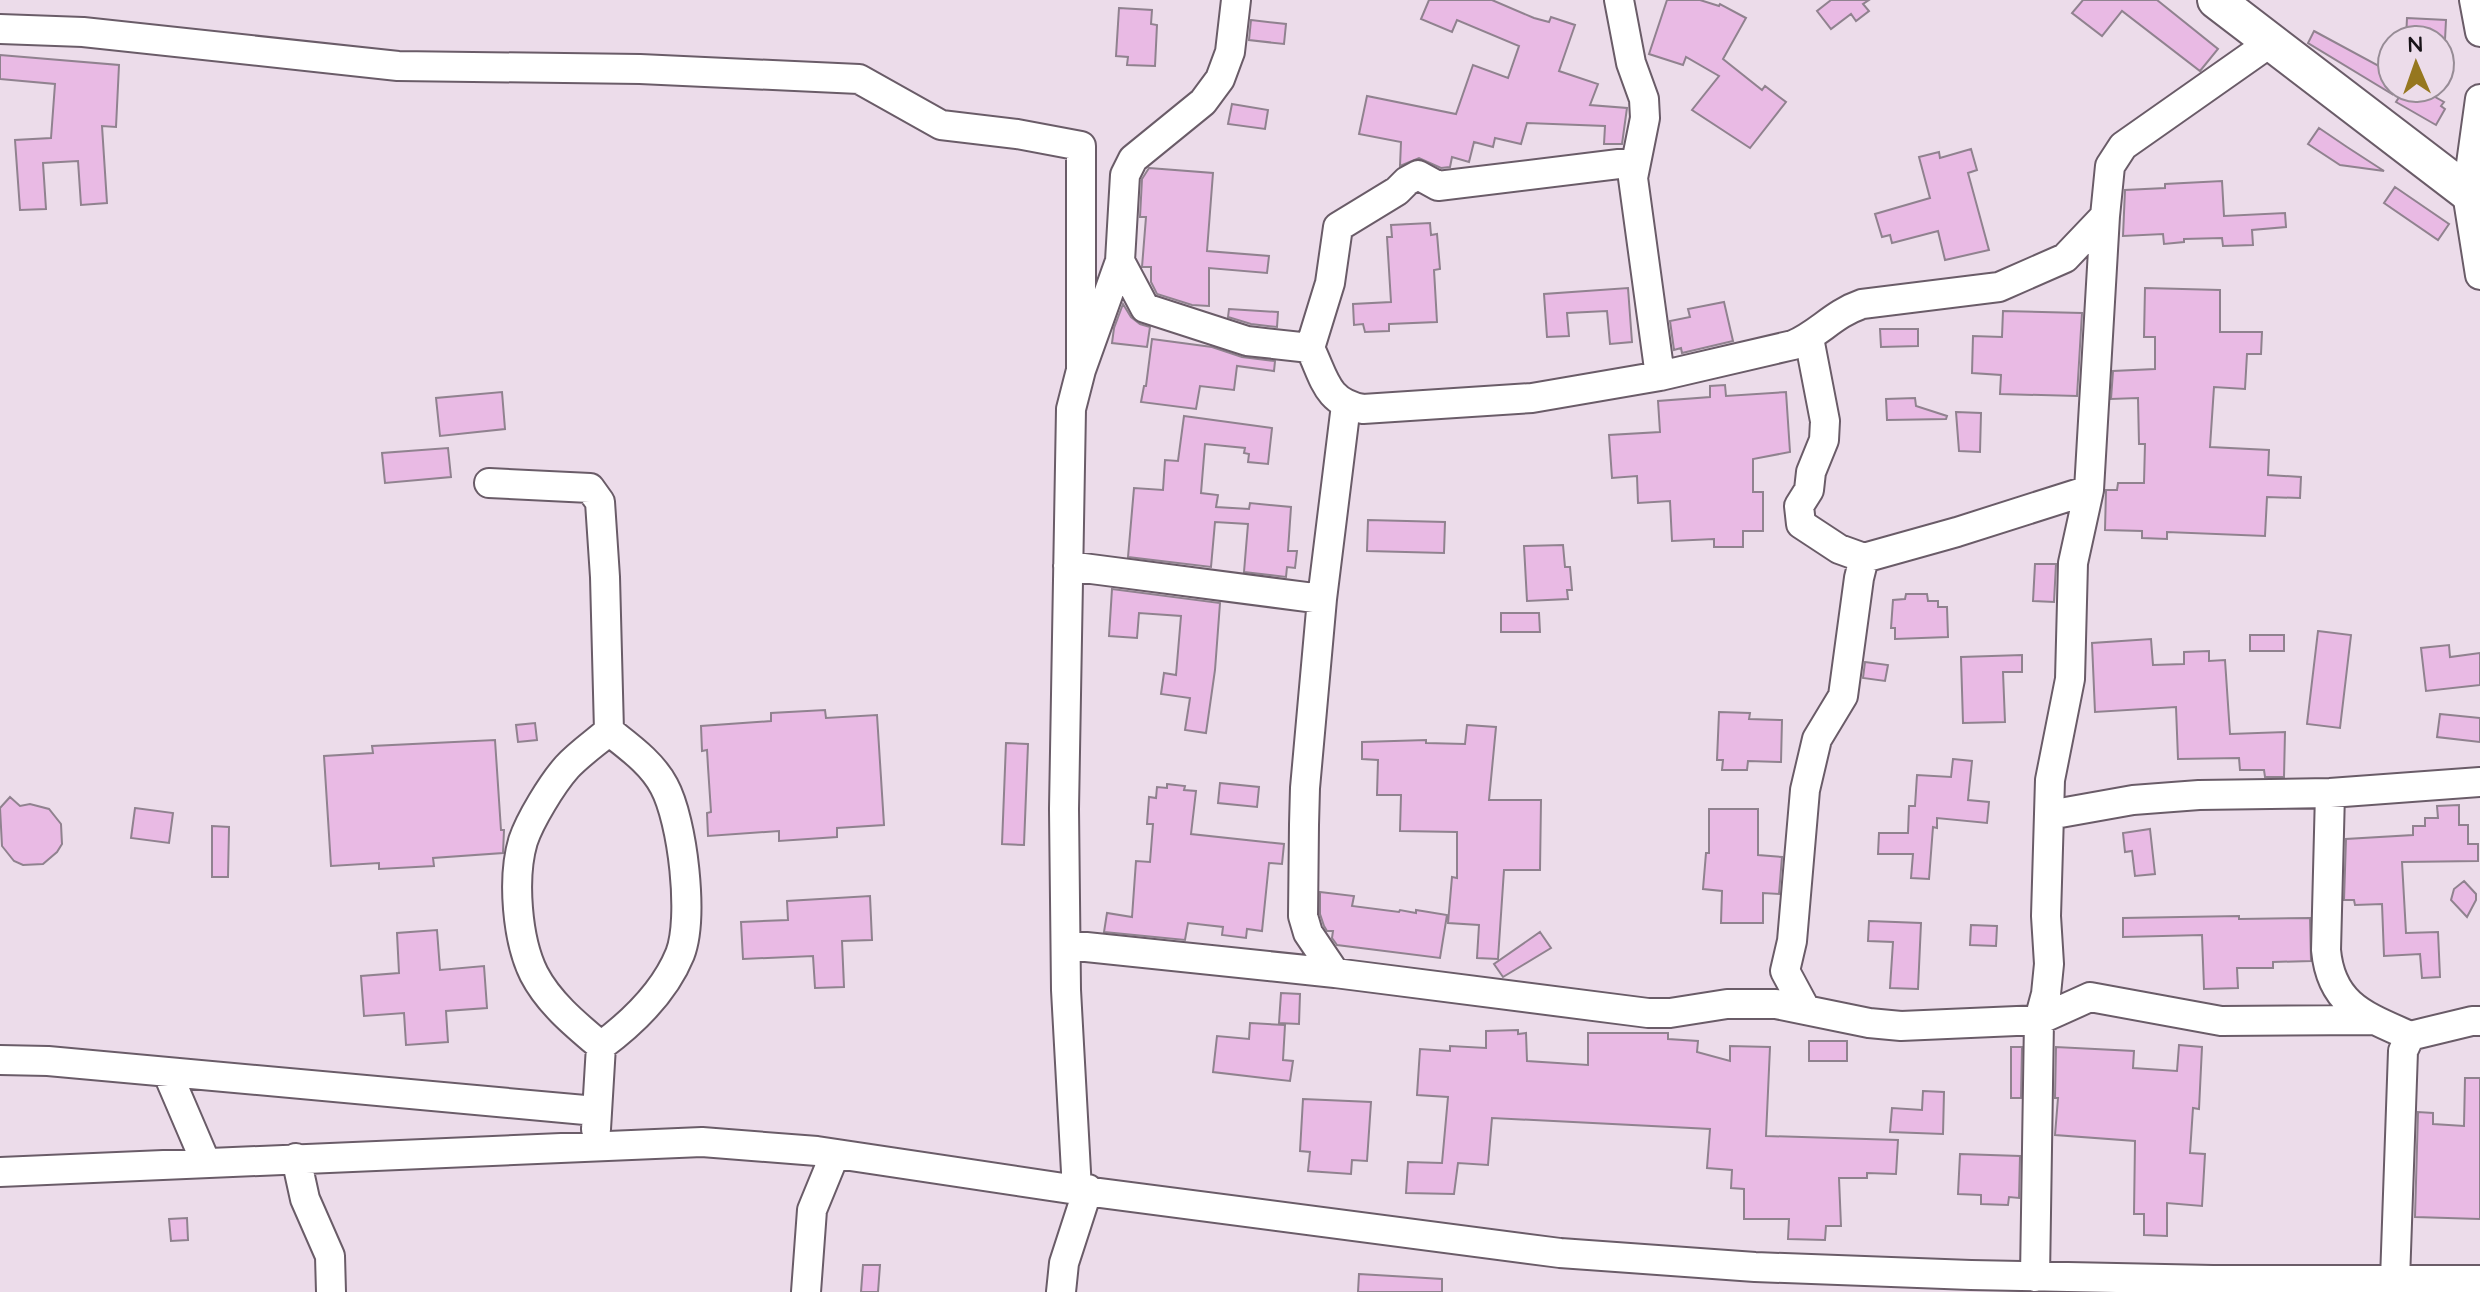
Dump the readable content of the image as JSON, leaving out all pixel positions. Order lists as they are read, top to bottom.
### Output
{
  "north": "top"
}
